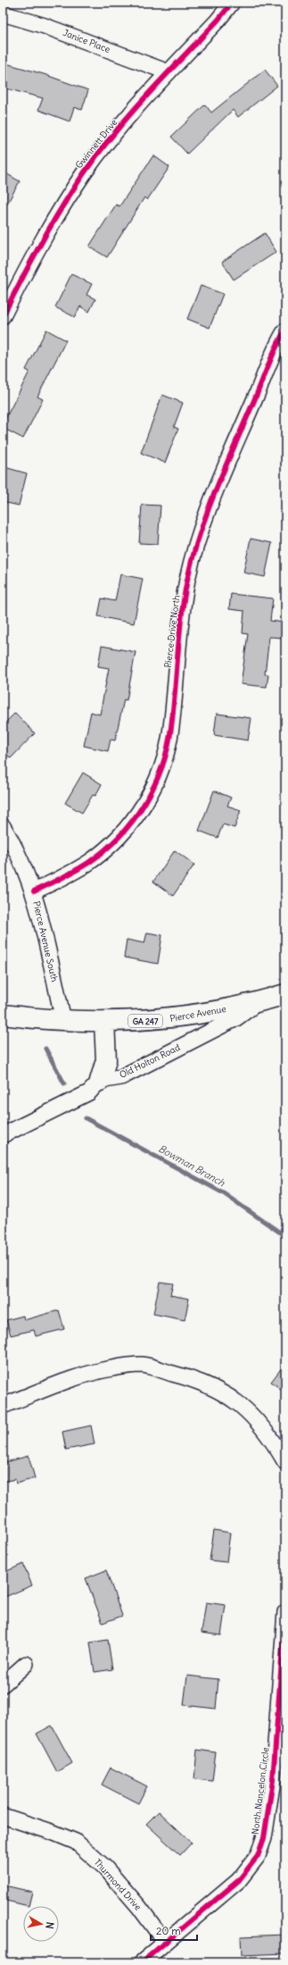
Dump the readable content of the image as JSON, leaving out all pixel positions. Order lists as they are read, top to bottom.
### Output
{
  "streets": {
    "main road": ["Pierce Avenue", "GA 247"],
    "street": [
      "Janice Place",
      "Gwinnett Drive",
      "Pierce Drive North",
      "Pierce Avenue South",
      "Old Holton Road",
      "North Nancelon Circle",
      "Thurmond Drive"
    ]
  },
  "crossings": [
    ["Janice Place", "Gwinnett Drive"],
    ["Pierce Drive North", "Pierce Avenue South"],
    ["Pierce Avenue South", "Pierce Avenue"],
    ["Pierce Avenue", "Old Holton Road"],
    ["North Nancelon Circle", "Thurmond Drive"]
  ],
  "water": ["Bowman Branch"],
  "scale_bar": "20 m",
  "north": "right"
}
